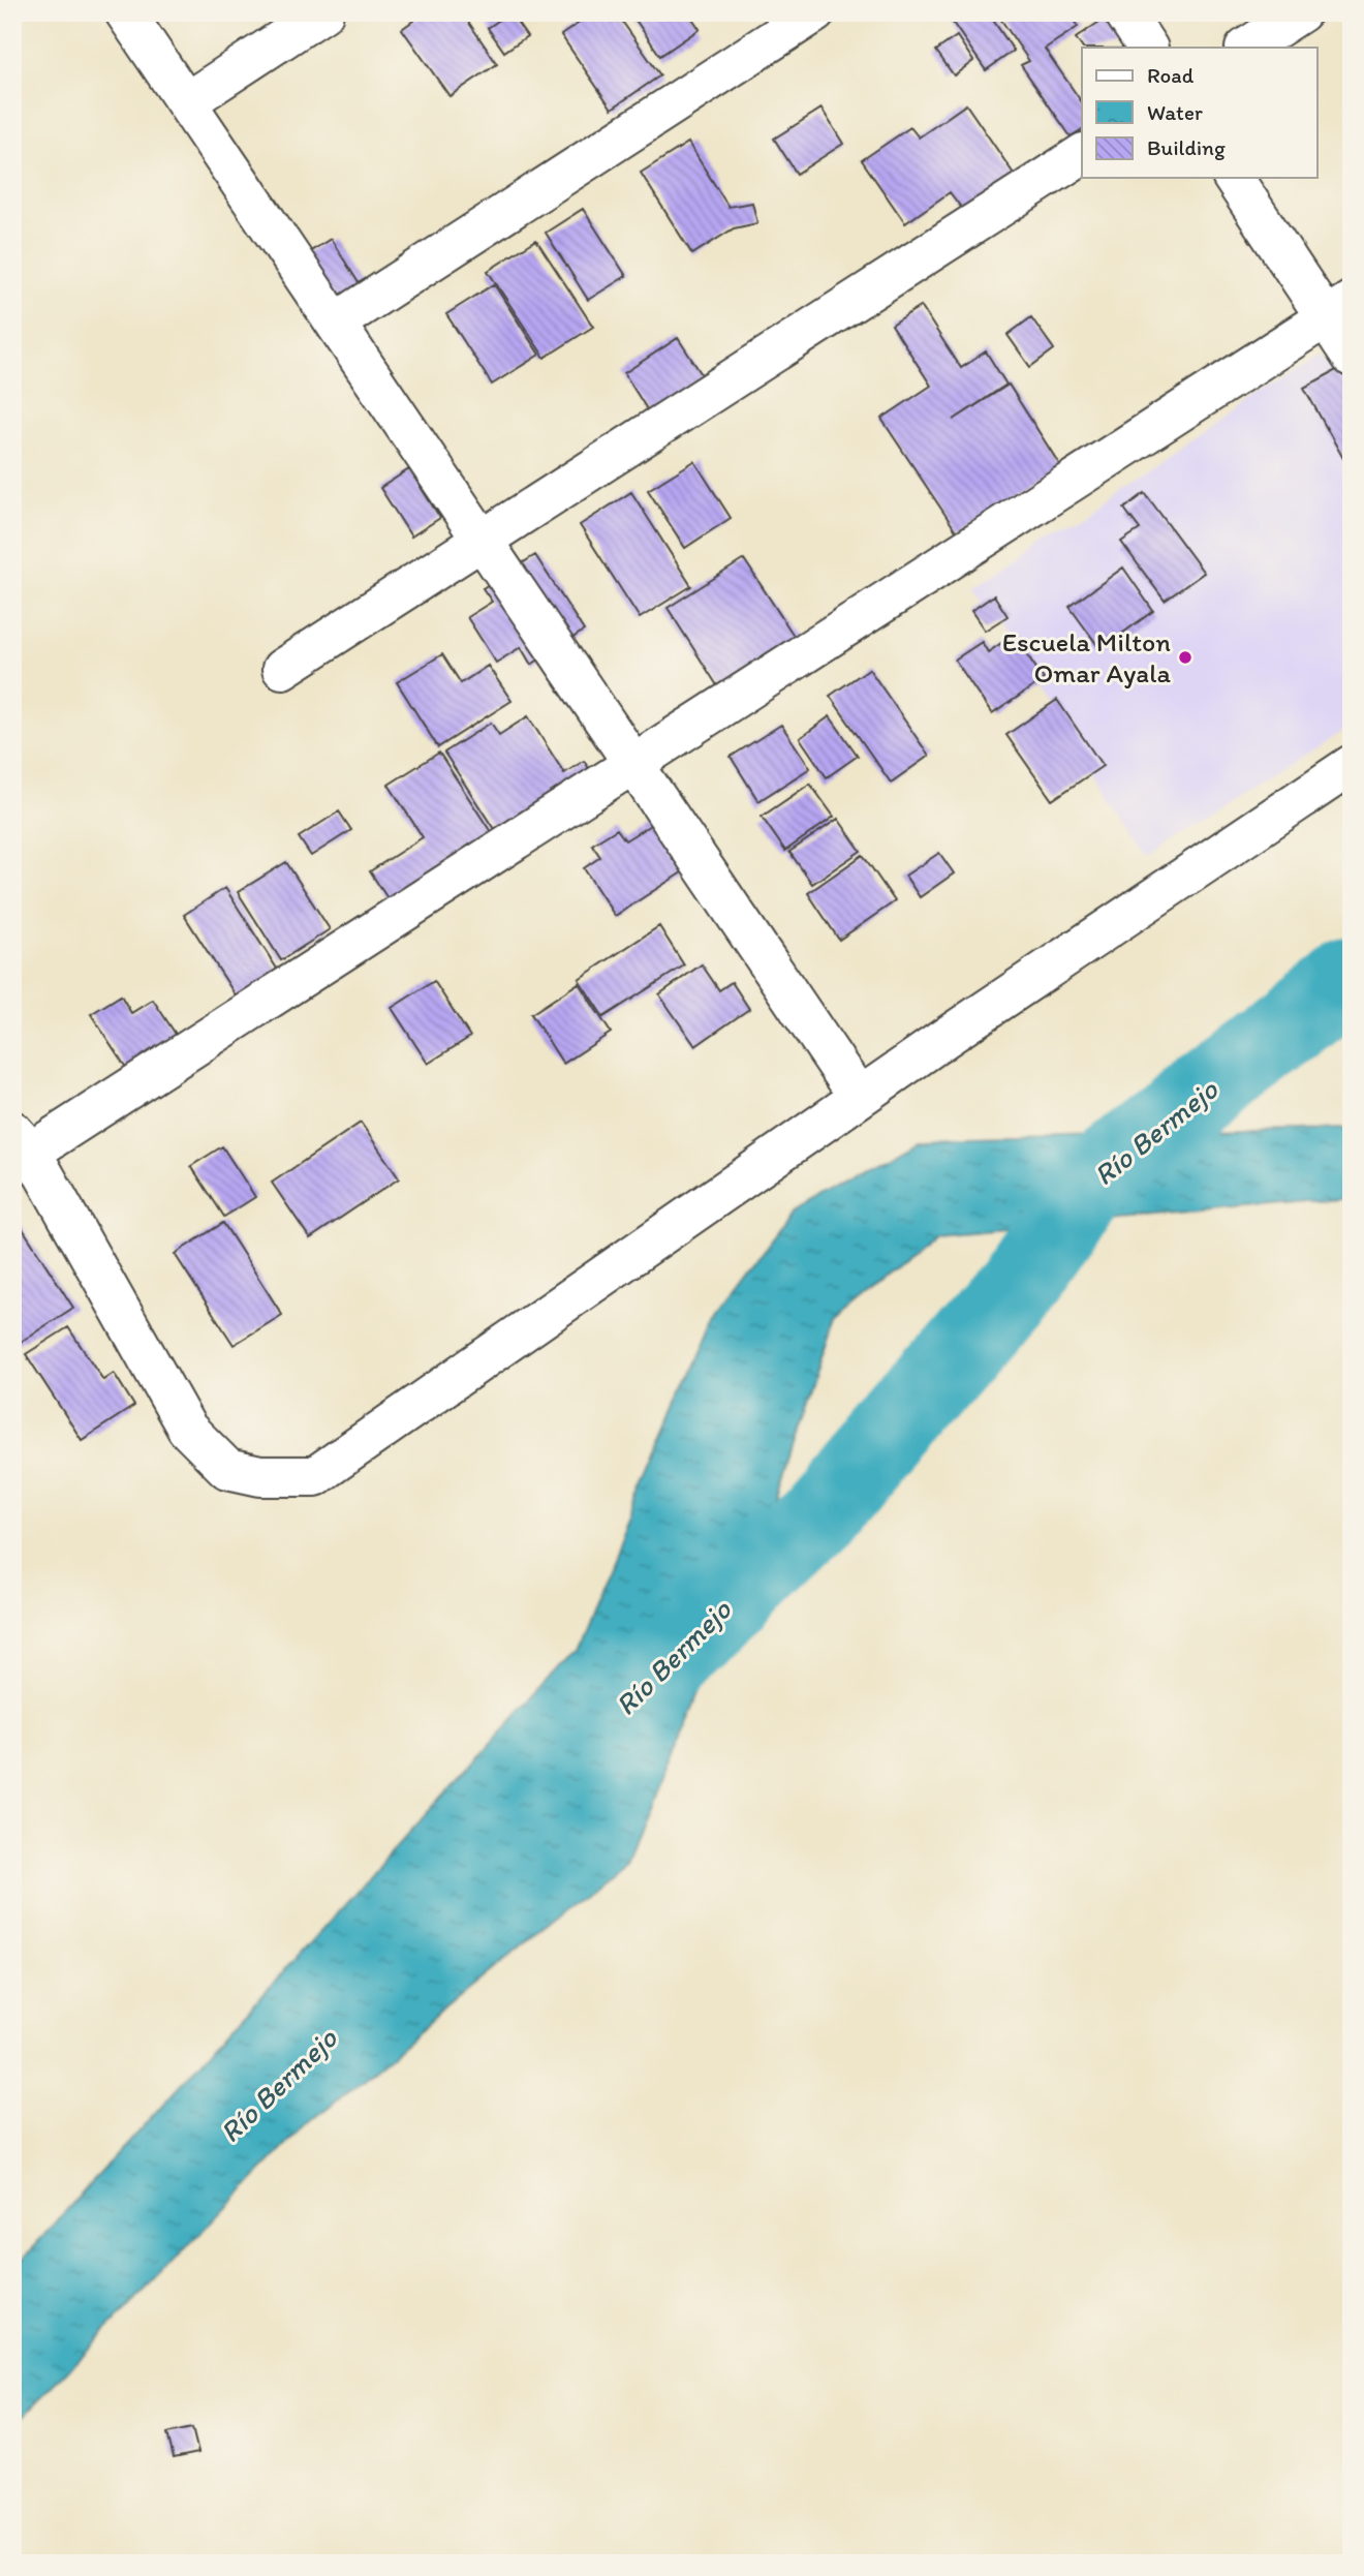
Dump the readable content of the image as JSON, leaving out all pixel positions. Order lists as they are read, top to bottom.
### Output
{
  "water": ["Río Bermejo"],
  "places": ["Escuela Milton Omar Ayala"],
  "legend": ["Road", "Water", "Building"]
}
